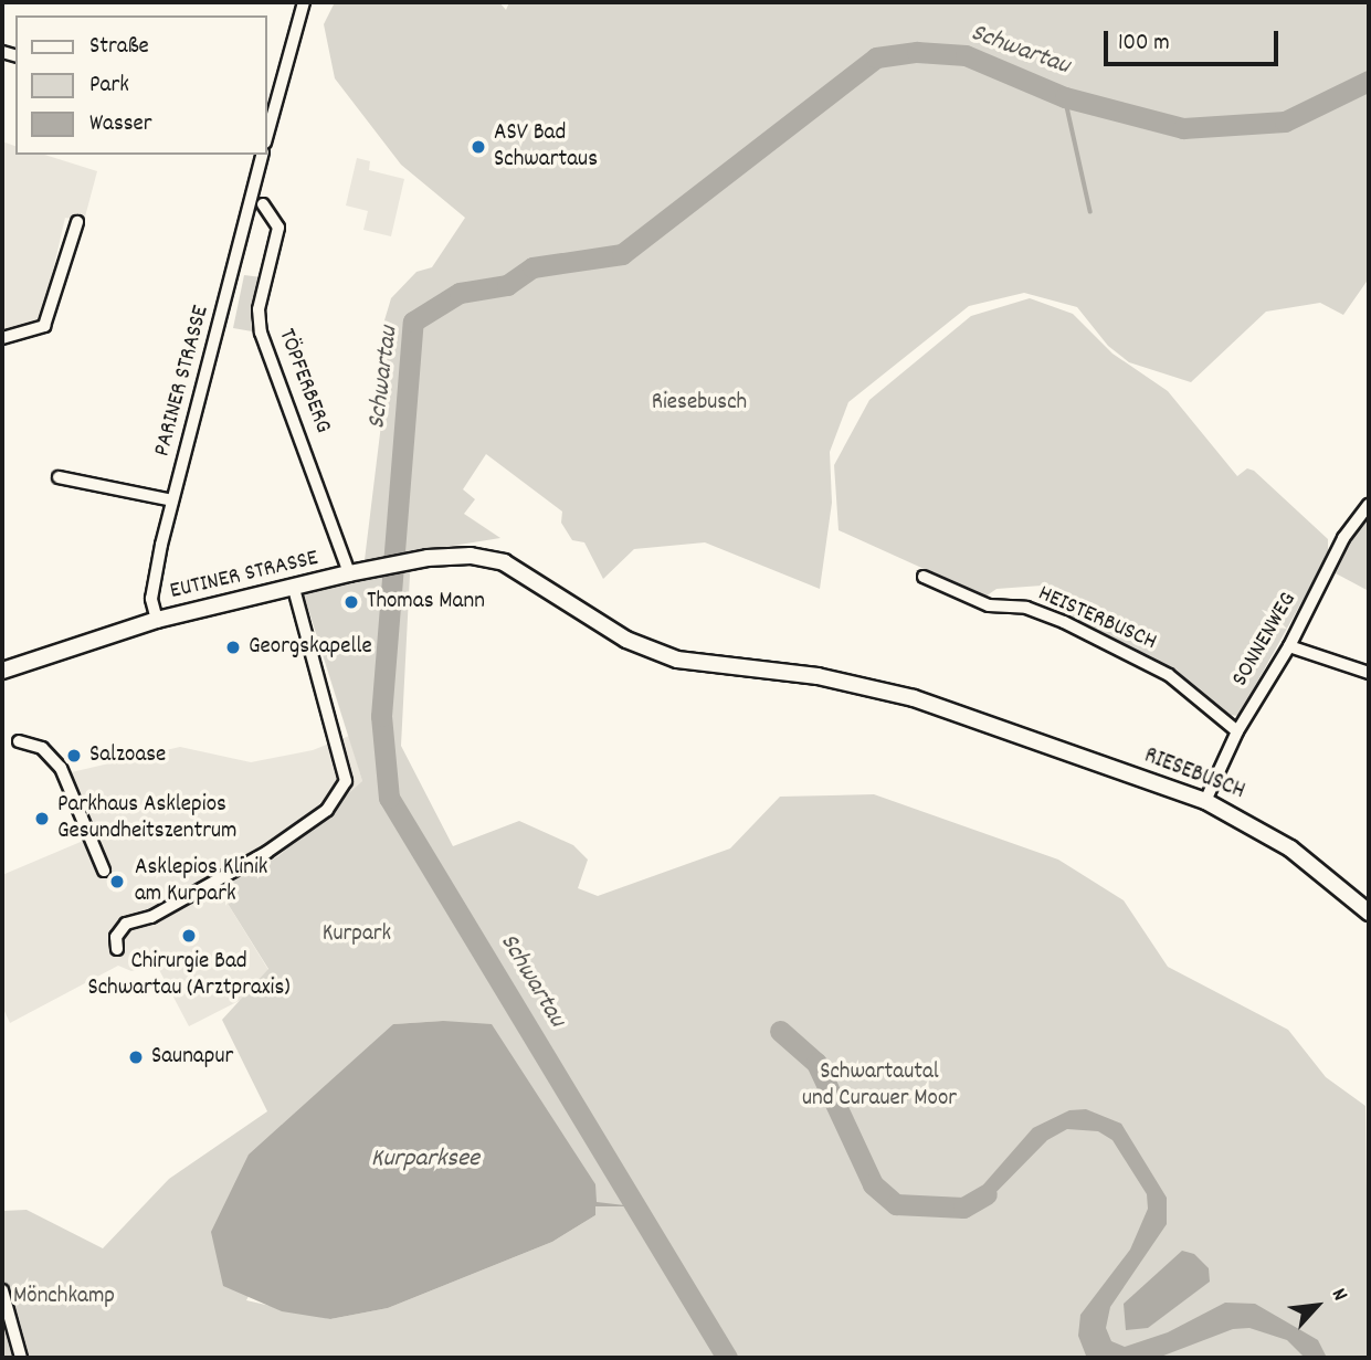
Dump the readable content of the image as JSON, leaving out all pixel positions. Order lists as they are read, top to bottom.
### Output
{
  "streets": {
    "main road": ["EUTINER STRASSE", "RIESEBUSCH"],
    "street": [
      "PARINER STRASSE",
      "TÖPFERBERG",
      "HEISTERBUSCH",
      "SONNENWEG"
    ]
  },
  "crossings": [
    ["PARINER STRASSE", "EUTINER STRASSE"],
    ["TÖPFERBERG", "EUTINER STRASSE"],
    ["EUTINER STRASSE", "RIESEBUSCH"],
    ["HEISTERBUSCH", "SONNENWEG"],
    ["SONNENWEG", "RIESEBUSCH"]
  ],
  "water": ["Schwartau", "Kurparksee"],
  "parks": [
    "Riesebusch",
    "Kurpark",
    "Schwartautal und Curauer Moor",
    "Mönchkamp"
  ],
  "places": [
    "ASV Bad Schwartaus",
    "Thomas Mann",
    "Georgskapelle",
    "Salzoase",
    "Parkhaus Asklepios Gesundheitszentrum",
    "Asklepios Klinik am Kurpark",
    "Chirurgie Bad Schwartau (Arztpraxis)",
    "Saunapur"
  ],
  "legend": ["Straße", "Park", "Wasser"],
  "scale_bar": "100 m",
  "north": "top right"
}
